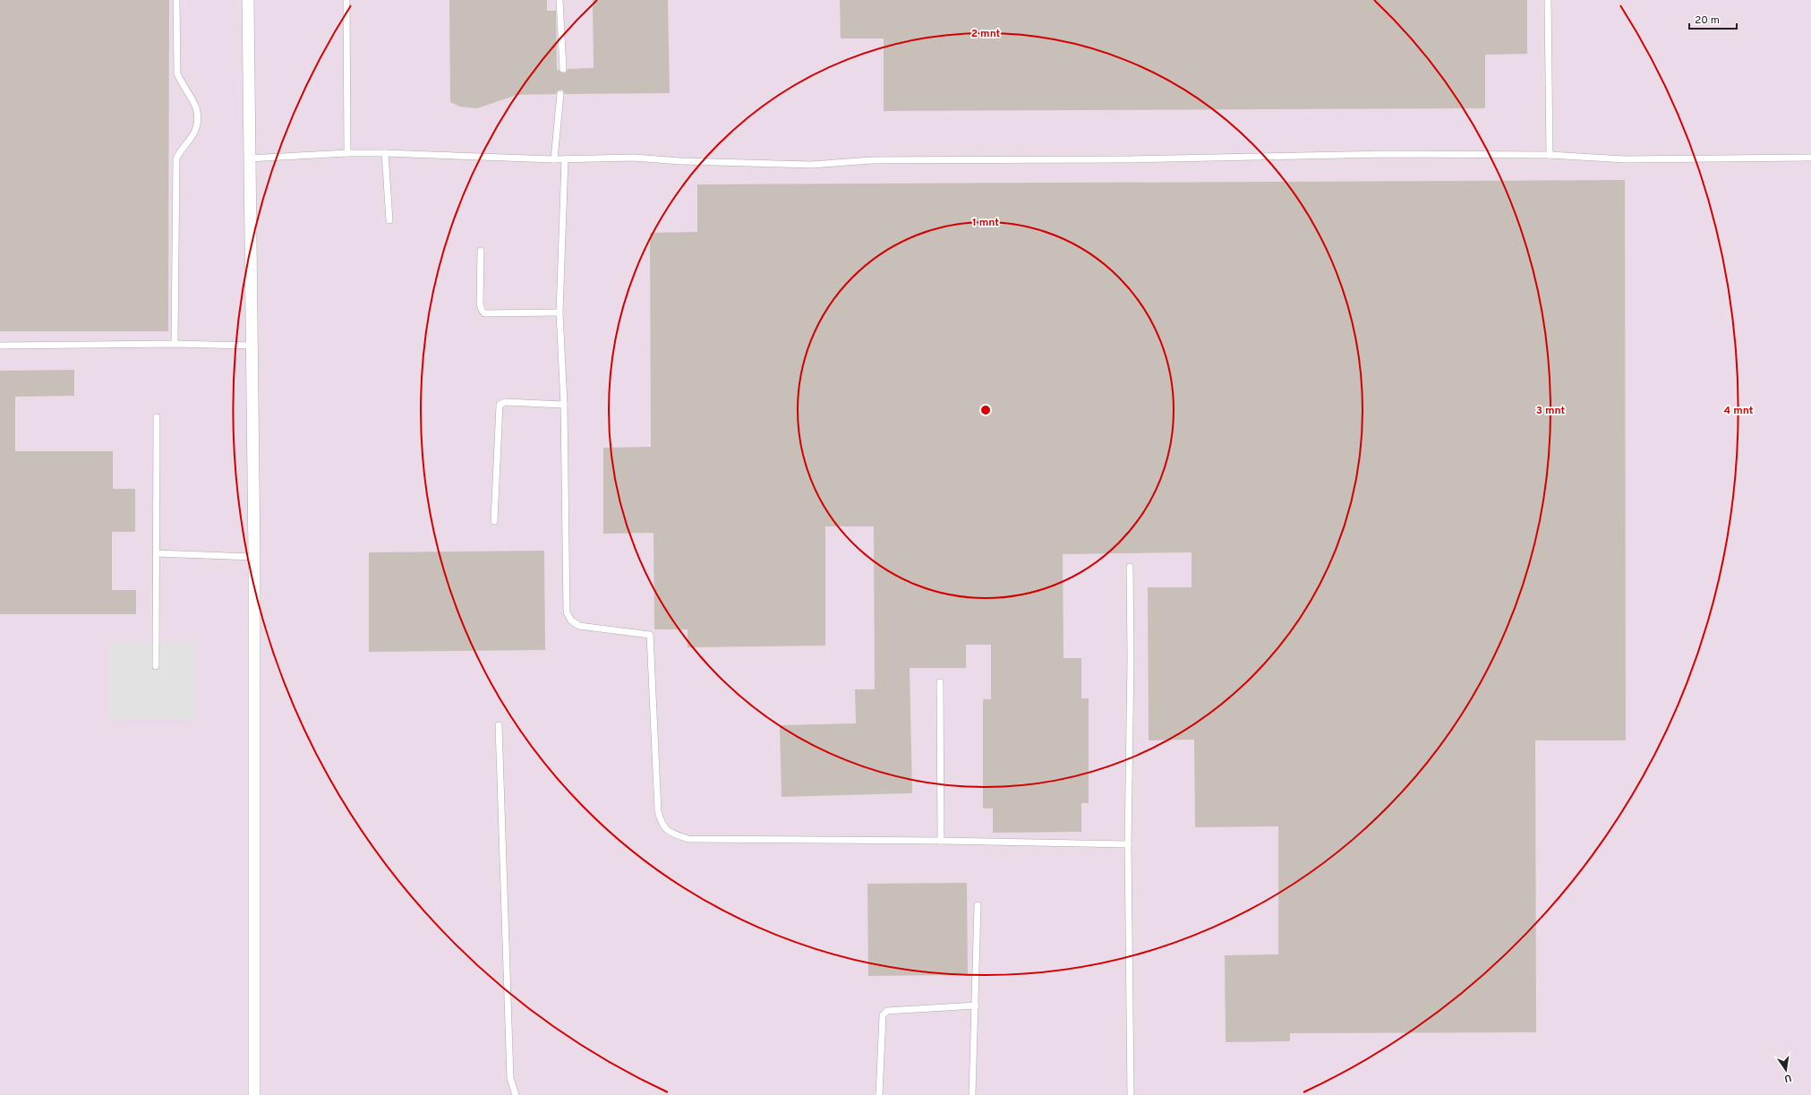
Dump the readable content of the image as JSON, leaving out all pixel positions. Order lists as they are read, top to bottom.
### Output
{
  "scale_bar": "20 m",
  "north": "bottom",
  "rings": [
    "2 mnt",
    "1 mnt",
    "3 mnt",
    "4 mnt"
  ]
}
